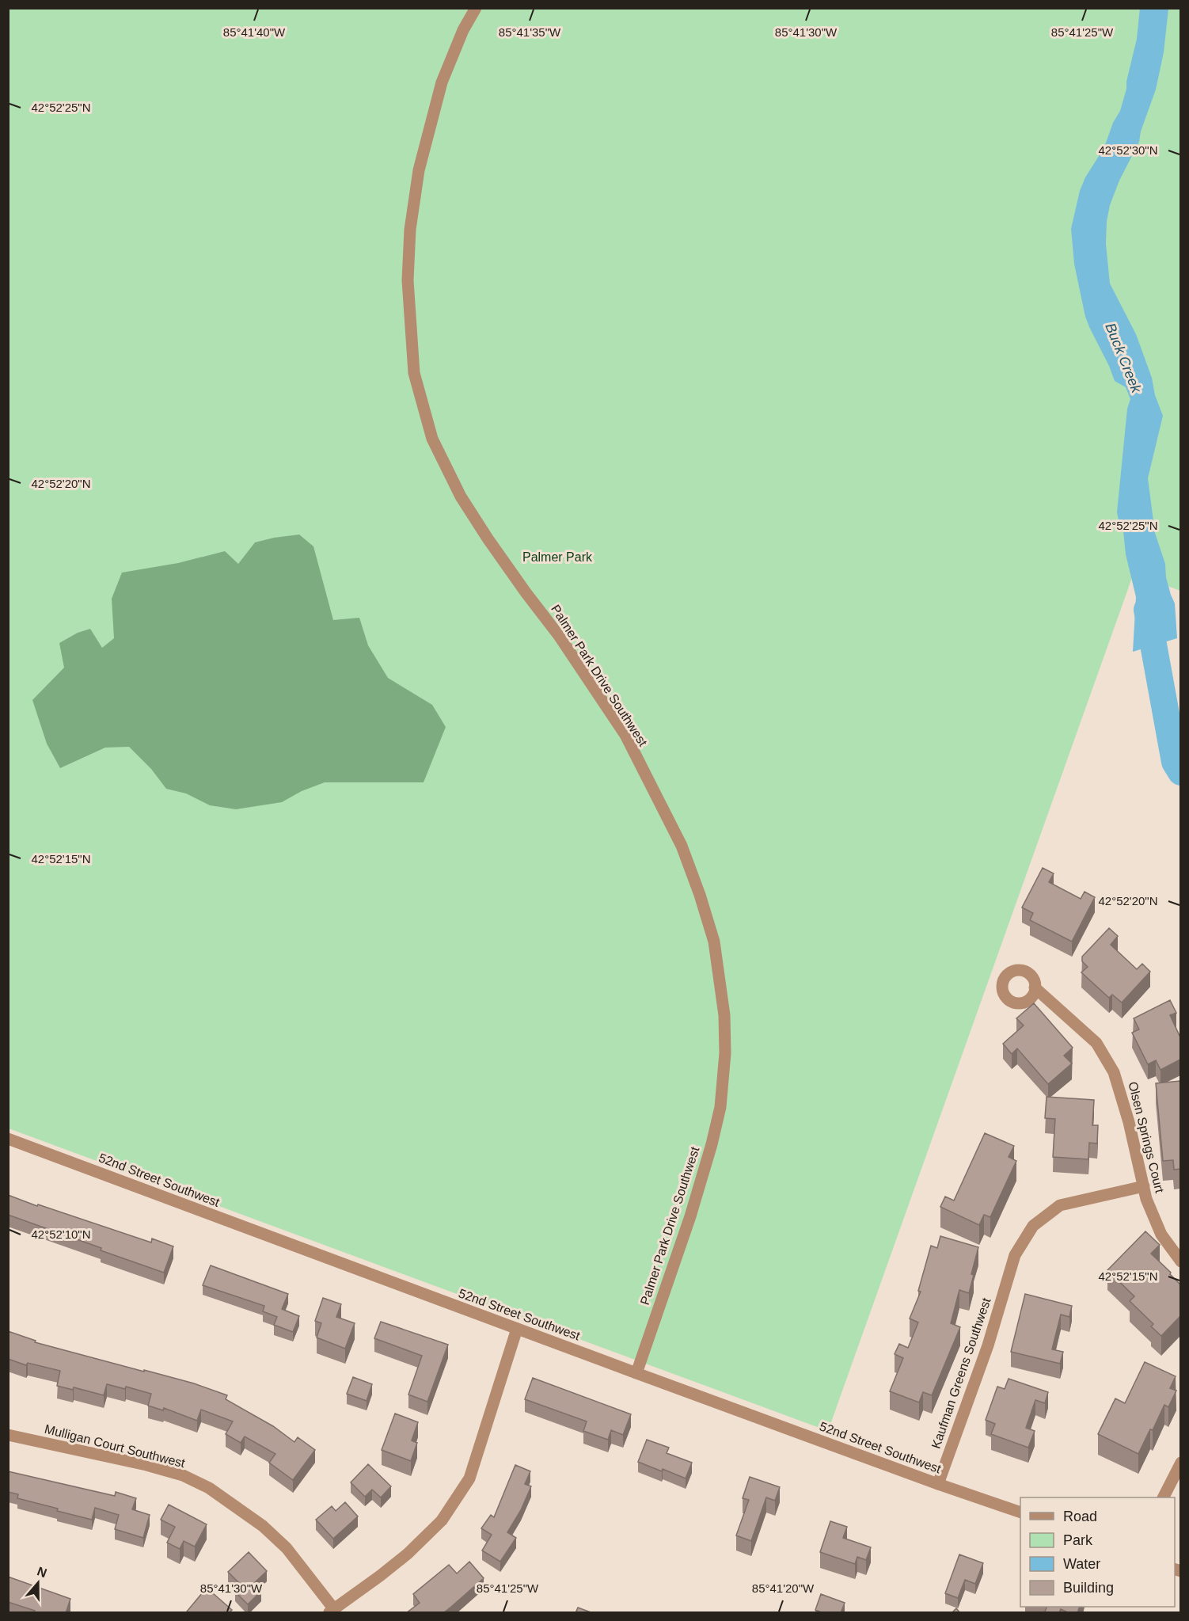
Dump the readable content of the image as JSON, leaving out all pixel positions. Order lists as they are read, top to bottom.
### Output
{
  "streets": {
    "street": [
      "Palmer Park Drive Southwest",
      "Olsen Springs Court",
      "52nd Street Southwest",
      "Kaufman Greens Southwest",
      "Mulligan Court Southwest"
    ]
  },
  "crossings": [
    ["Palmer Park Drive Southwest", "52nd Street Southwest"],
    ["Olsen Springs Court", "Kaufman Greens Southwest"],
    ["52nd Street Southwest", "Kaufman Greens Southwest"]
  ],
  "water": ["Buck Creek"],
  "parks": ["Palmer Park"],
  "legend": [
    "Road",
    "Park",
    "Water",
    "Building"
  ],
  "north": "top",
  "coordinates": [
    "85°41'40\"W",
    "85°41'35\"W",
    "85°41'30\"W",
    "85°41'25\"W",
    "42°52'25\"N",
    "42°52'30\"N",
    "42°52'20\"N",
    "42°52'15\"N",
    "42°52'10\"N",
    "85°41'20\"W"
  ]
}
